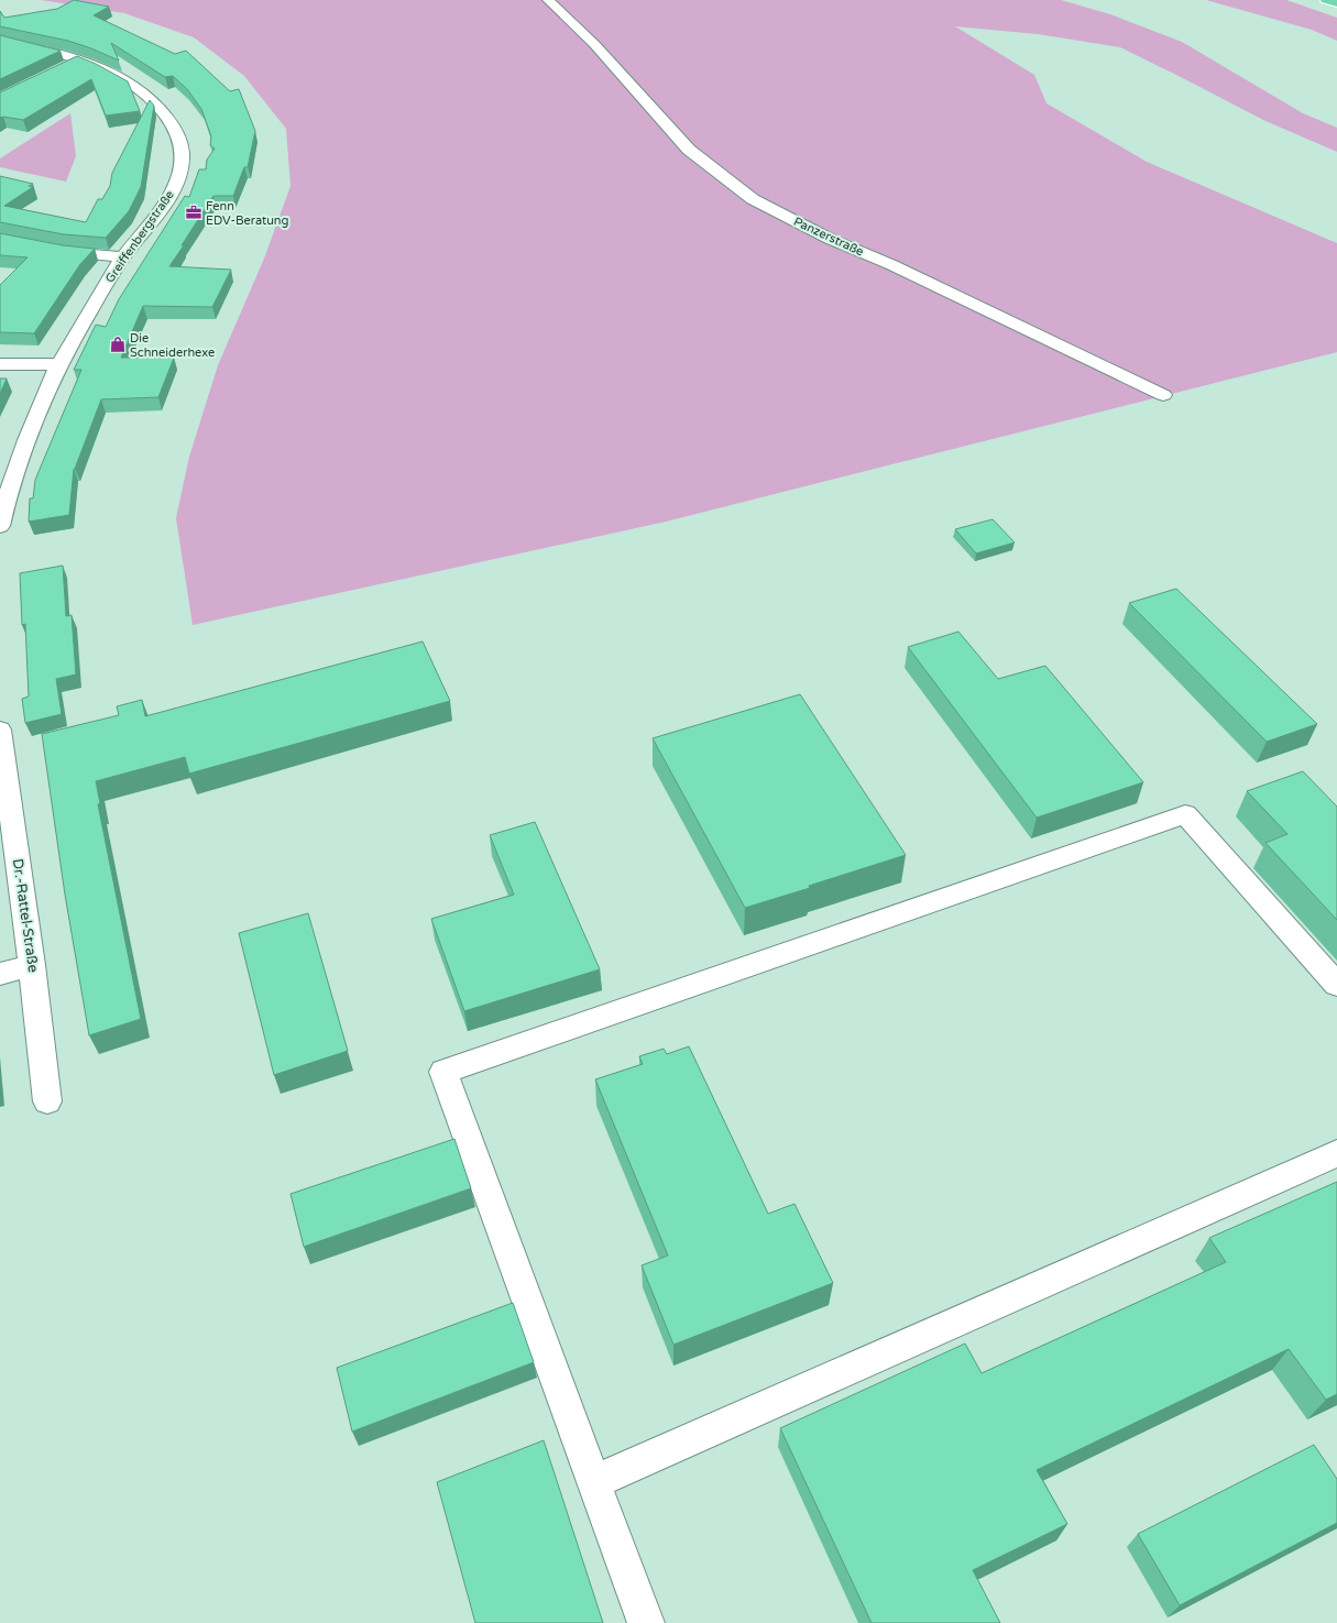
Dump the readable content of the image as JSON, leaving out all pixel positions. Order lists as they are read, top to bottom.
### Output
{
  "streets": {
    "street": ["Greiffenbergstraße", "Panzerstraße", "Dr.-Rattel-Straße"]
  },
  "places": {
    "office": ["Fenn EDV-Beratung"],
    "shop": ["Die Schneiderhexe"]
  }
}
